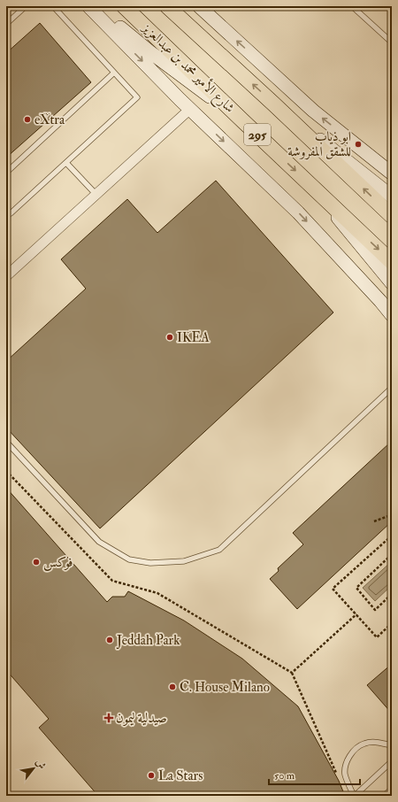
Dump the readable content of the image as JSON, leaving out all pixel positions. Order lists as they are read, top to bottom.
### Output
{
  "streets": {
    "main road": ["شارع الأمير محمد بن عبدالعزيز", "295"]
  },
  "places": {
    "other": [
      "eXtra",
      "ابو ذياب للشقق المفروشة",
      "IKEA",
      "فوكس",
      "Jeddah Park",
      "C. House Milano",
      "La Stars"
    ],
    "health": ["صيدلية ليمون"]
  },
  "scale_bar": "50 m",
  "north": "top right"
}
